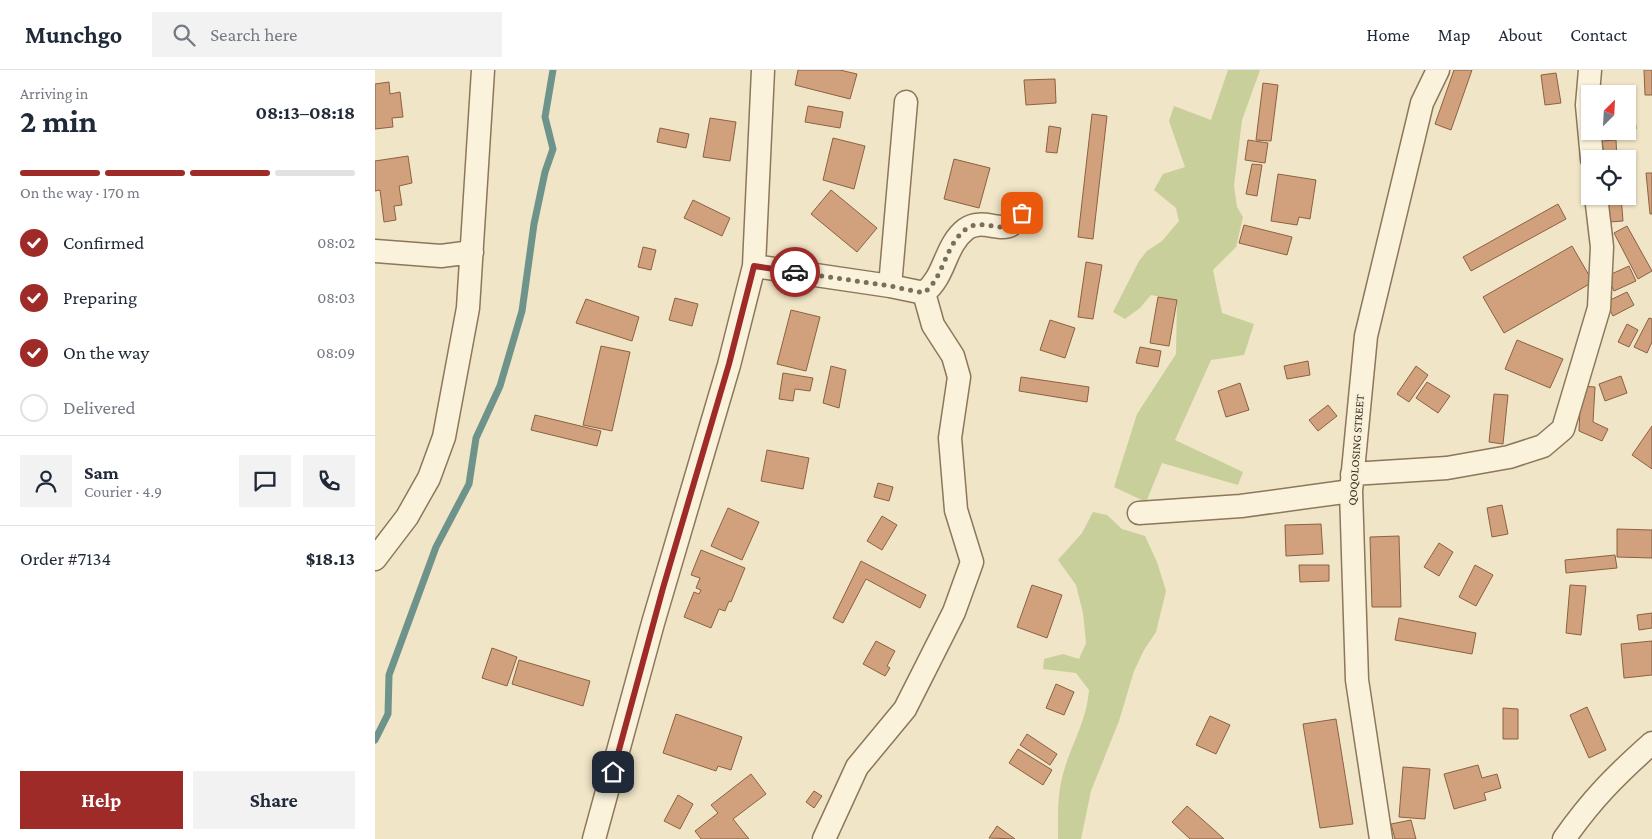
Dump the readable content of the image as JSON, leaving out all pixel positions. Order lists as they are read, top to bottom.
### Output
{
  "streets": {
    "street": ["QOQOLOSING STREET"]
  },
  "north": "top right",
  "page": {
    "header": "Munchgo",
    "search": "Search here",
    "nav": [
      "Home",
      "Map",
      "About",
      "Contact"
    ],
    "heading": ["2 min", "Arriving in", "08:13–08:18"],
    "panel": [
      "Sam",
      "Courier · 4.9",
      "Order #7134",
      "$18.13"
    ],
    "bar": "On the way · 170 m",
    "list": [
      ["Confirmed", "08:02"],
      ["Preparing", "08:03"],
      ["On the way", "08:09"],
      "Delivered"
    ],
    "buttons": ["Help", "Share"]
  }
}
